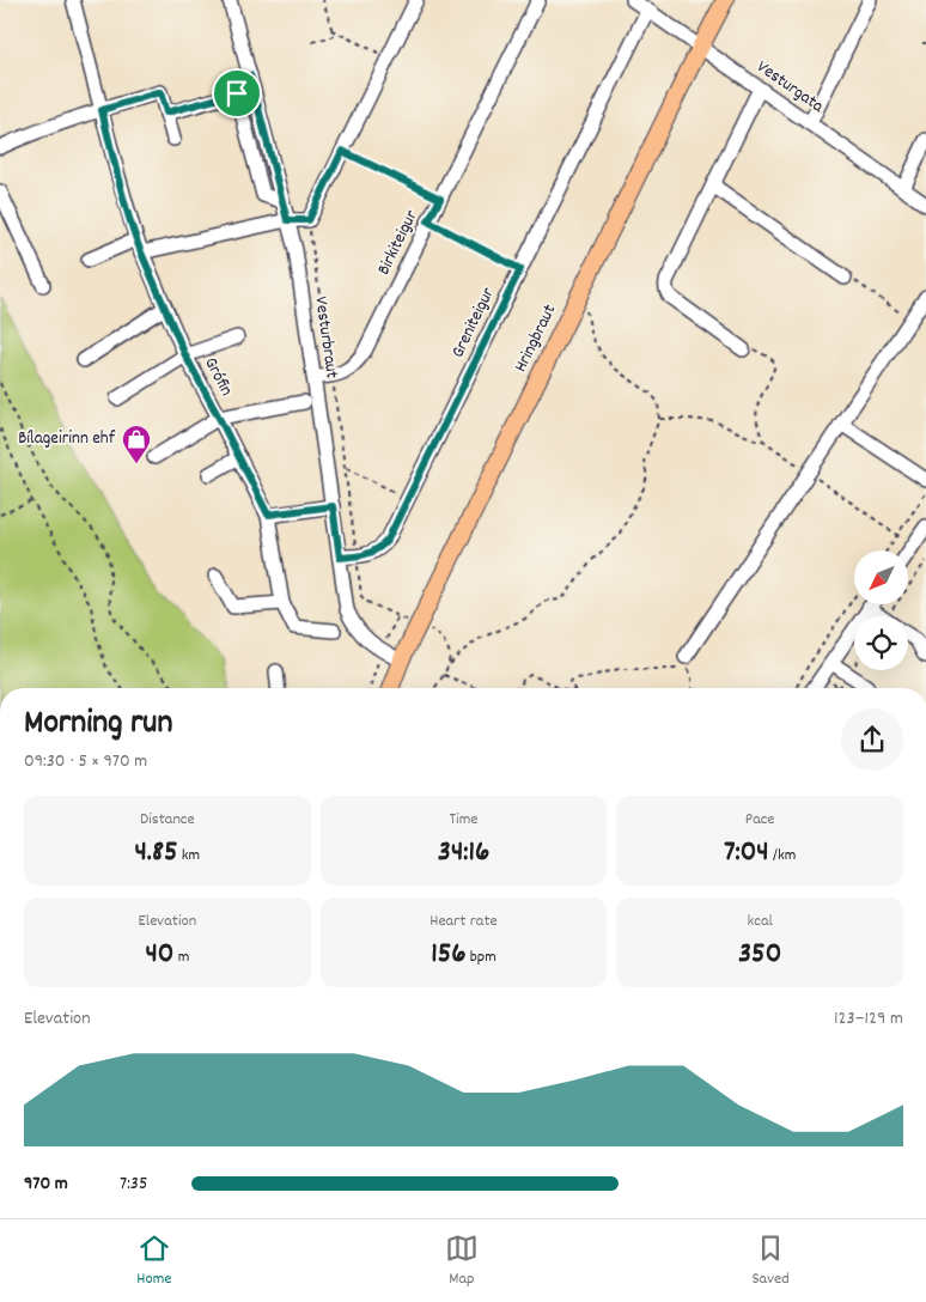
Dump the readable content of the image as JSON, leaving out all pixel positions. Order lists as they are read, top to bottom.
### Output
{
  "streets": {
    "main road": ["Hringbraut"],
    "street": [
      "Vesturgata",
      "Birkiteigur",
      "Greniteigur",
      "Vesturbraut",
      "Grófin"
    ]
  },
  "crossings": [
    ["Vesturgata", "Greniteigur"],
    ["Vesturgata", "Hringbraut"],
    ["Greniteigur", "Vesturbraut"],
    ["Vesturbraut", "Hringbraut"]
  ],
  "places": {
    "shop": ["Bílageirinn ehf"]
  },
  "north": "bottom left",
  "page": {
    "heading": ["Morning run", "09:30 · 5 × 970 m"],
    "stats": [
      ["Distance", "4.85 km"],
      ["Time", "34:16"],
      ["Pace", "7:04 /km"],
      ["Elevation", "40 m"],
      ["Heart rate", "156 bpm"],
      ["kcal", "350"]
    ],
    "chart": ["Elevation", "123–129 m"],
    "list": [
      {
        "name": "970 m",
        "note": "7:35"
      }
    ],
    "tabs": ["Home", "Map", "Saved"]
  }
}
